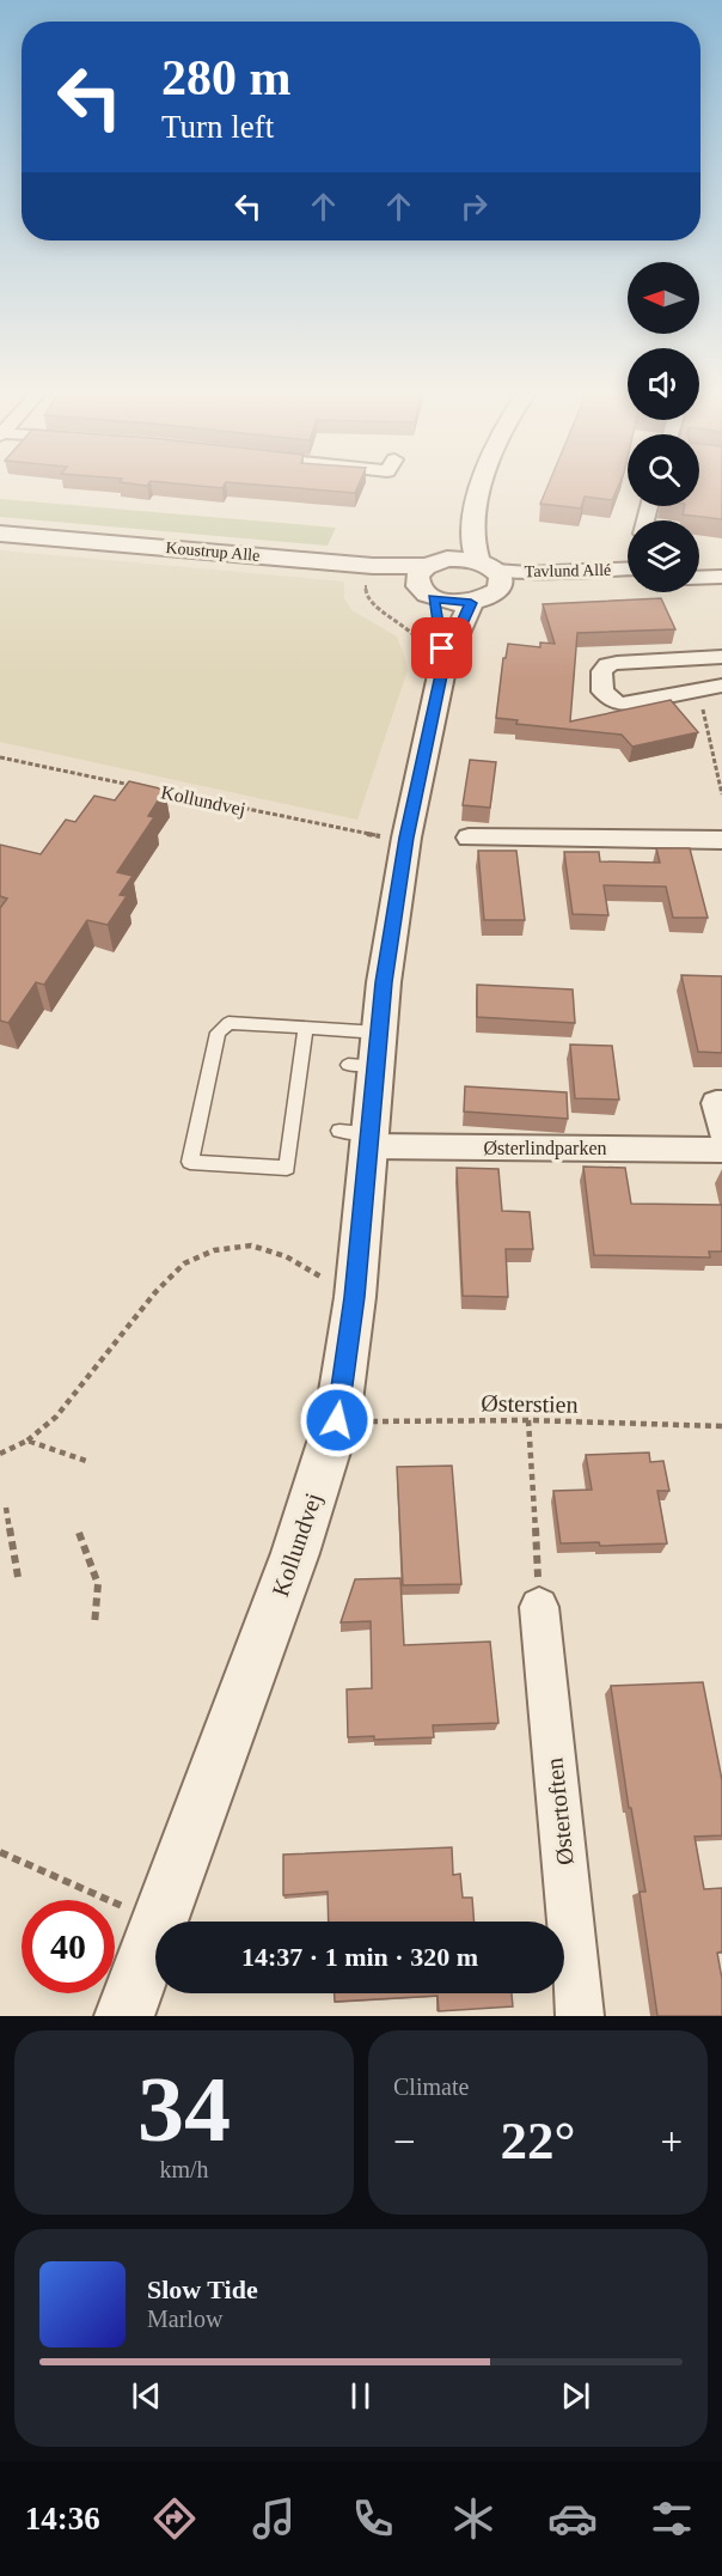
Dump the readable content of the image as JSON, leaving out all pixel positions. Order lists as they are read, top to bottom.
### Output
{
  "streets": {
    "street": [
      "Koustrup Alle",
      "Tavlund Allé",
      "Kollundvej",
      "Østerlindparken",
      "Østertoften"
    ],
    "path": ["Østerstien"]
  },
  "crossings": [
    ["Koustrup Alle", "Kollundvej"],
    ["Kollundvej", "Østerlindparken"],
    ["Kollundvej", "Østerstien"]
  ],
  "north": "left",
  "page": {
    "turn": ["280 m", "Turn left"],
    "limit": "40",
    "trip": "14:37 · 1 min · 320 m",
    "tile": [
      ["34", "km/h"],
      "Climate"
    ],
    "heat": ["−", "22°", "+"],
    "song": ["Slow Tide", "Marlow"],
    "tabs": "14:36"
  }
}
